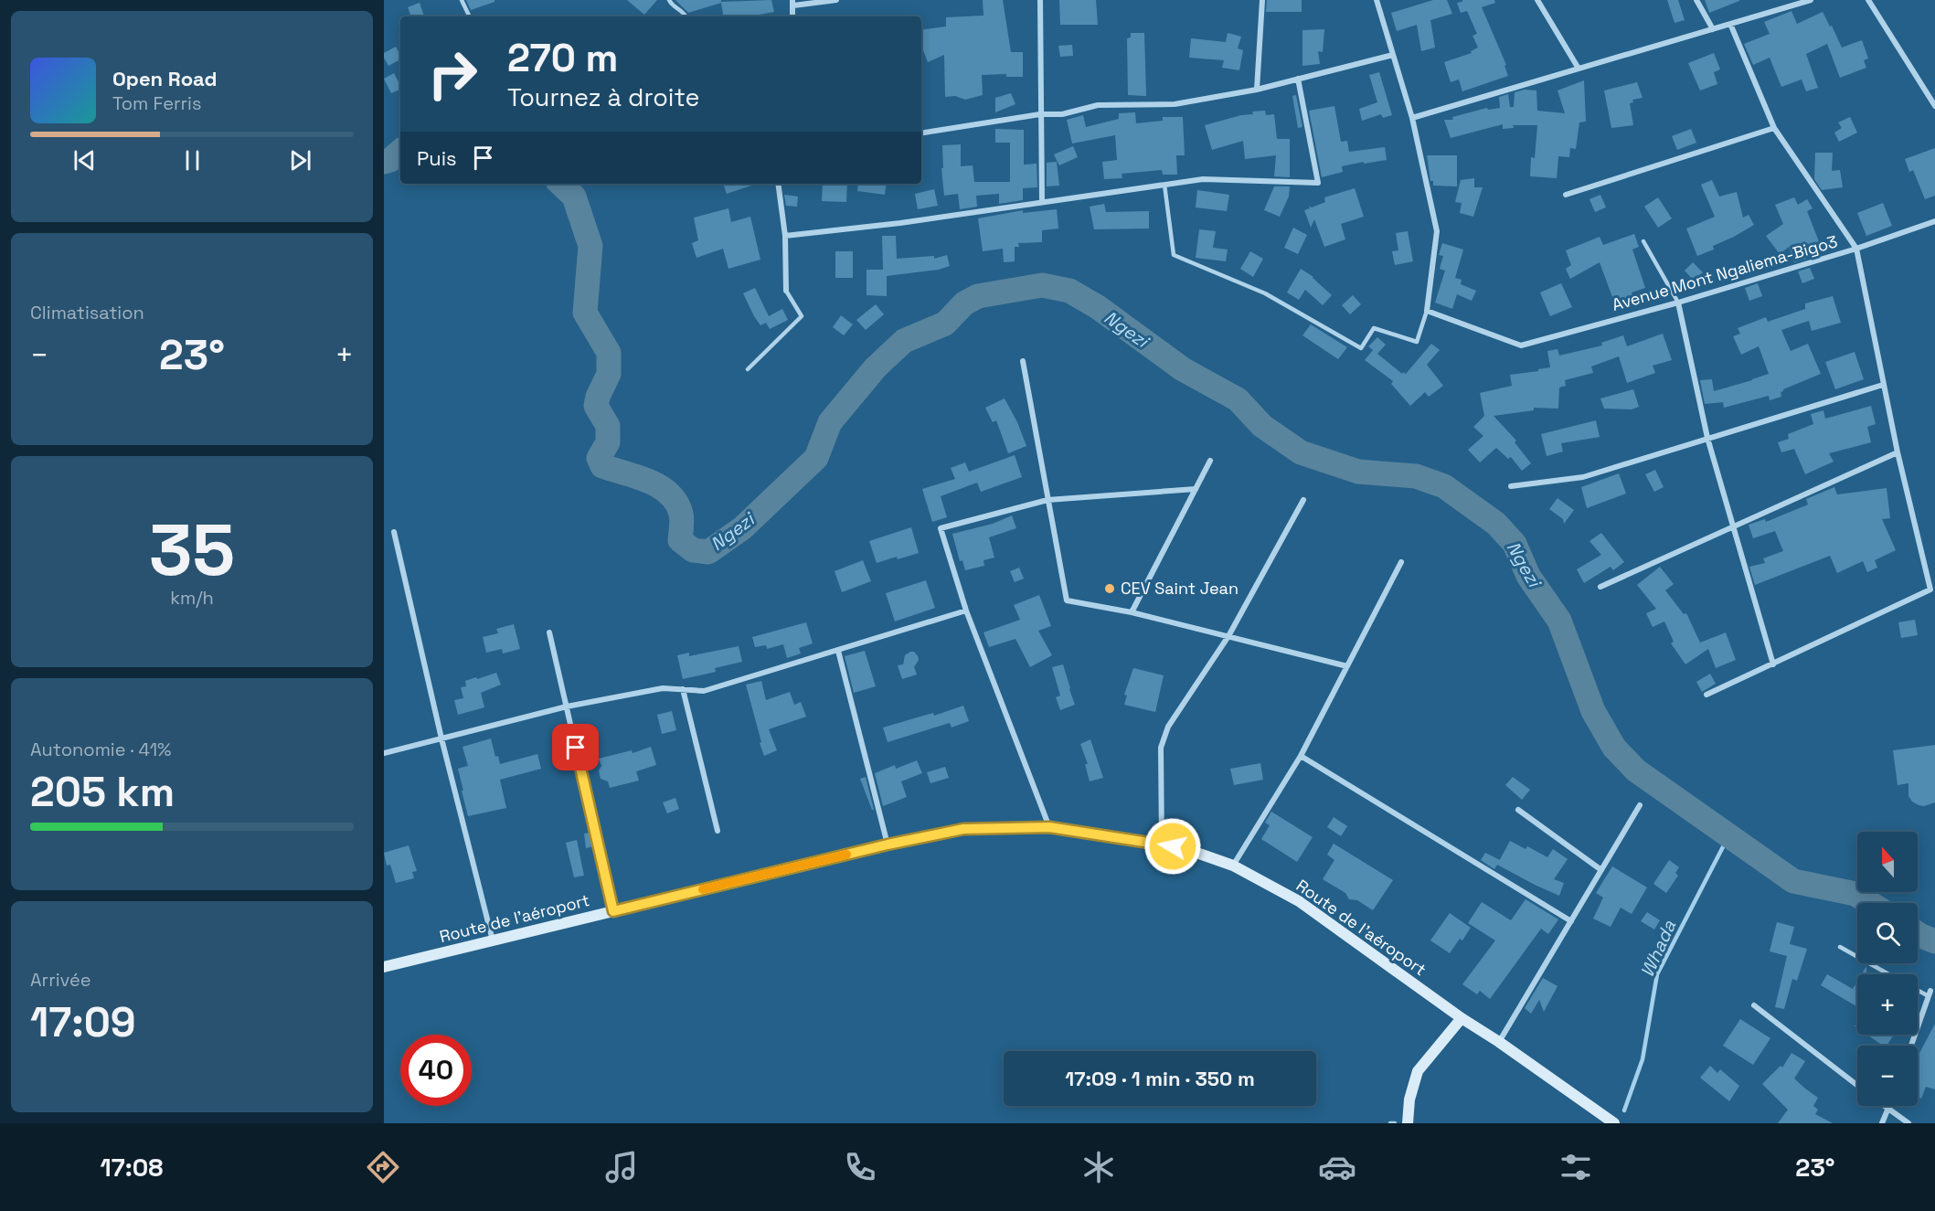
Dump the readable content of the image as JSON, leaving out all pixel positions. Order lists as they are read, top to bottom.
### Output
{
  "streets": {
    "street": ["Avenue Mont Ngaliema-Bigo3", "Route de l'aéroport"]
  },
  "water": ["Ngezi", "Whada"],
  "places": ["CEV Saint Jean"],
  "north": "top",
  "page": {
    "turn": ["270 m", "Tournez à droite"],
    "song": ["Open Road", "Tom Ferris"],
    "then": "Puis",
    "tile": [
      "Climatisation",
      ["35", "km/h"],
      ["Autonomie · 41%", "205 km"],
      ["Arrivée", "17:09"]
    ],
    "heat": ["−", "23°", "+"],
    "map_buttons": ["+", "−"],
    "limit": "40",
    "trip": "17:09 · 1 min · 350 m",
    "tabs": ["17:08", "23°"]
  }
}
